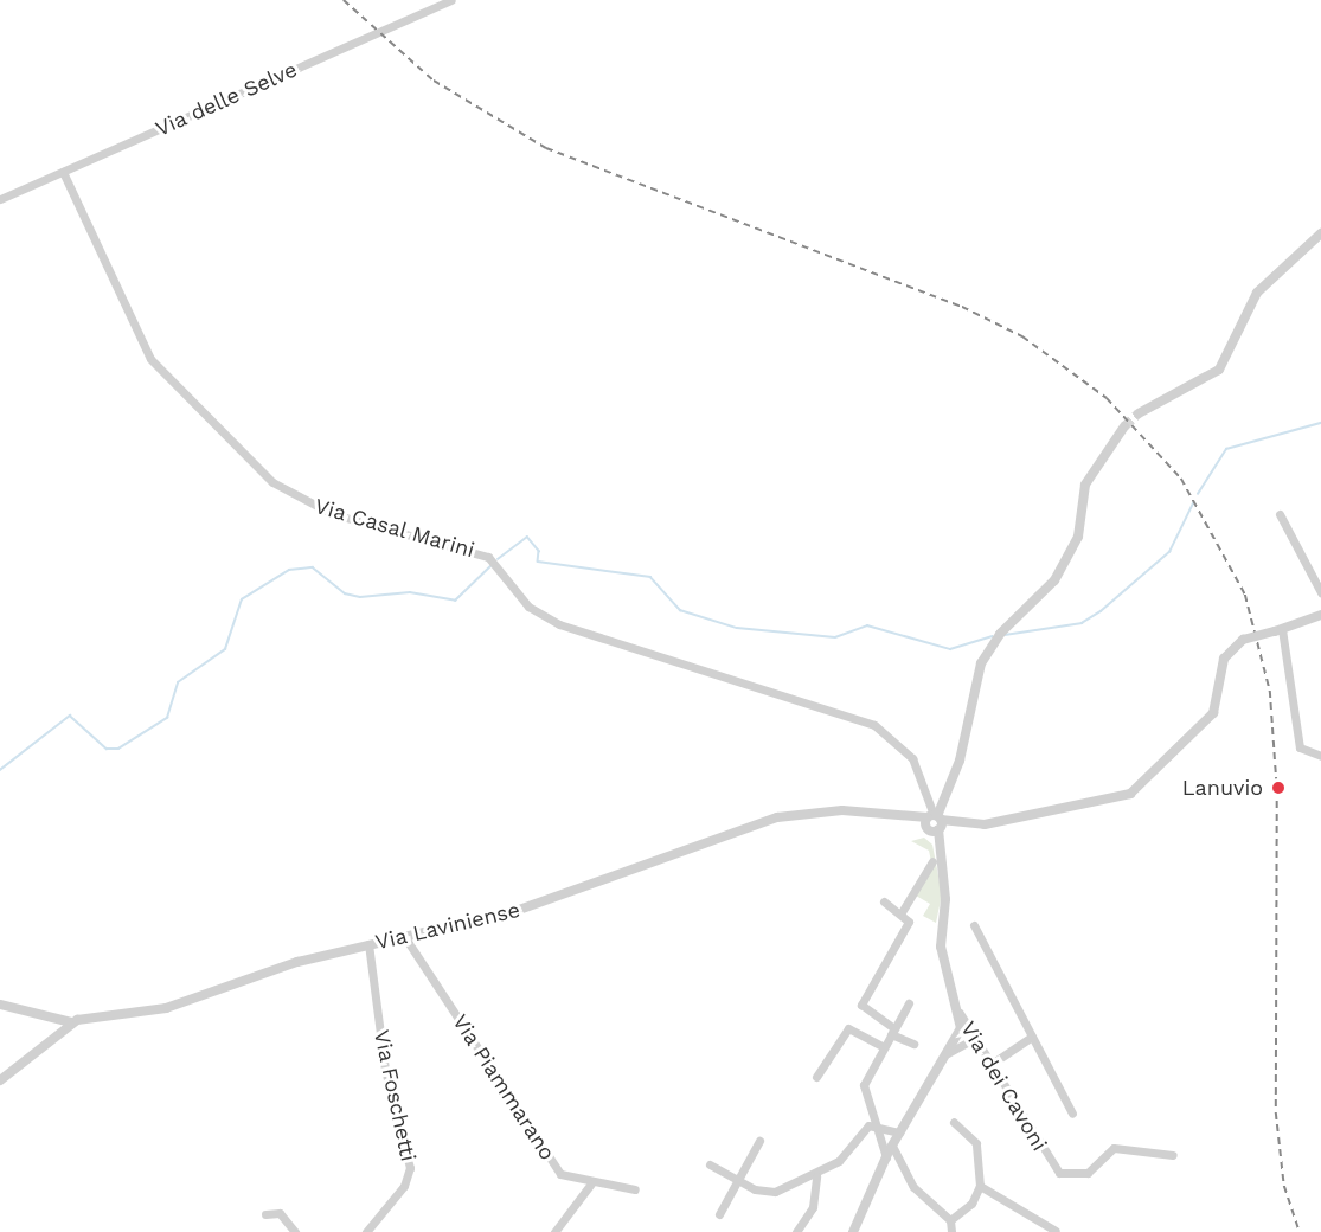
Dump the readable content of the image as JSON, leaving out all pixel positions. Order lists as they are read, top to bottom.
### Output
{
  "streets": {
    "street": [
      "Via delle Selve",
      "Via Casal Marini",
      "Via Laviniense",
      "Via dei Cavoni",
      "Via Piammarano",
      "Via Foschetti"
    ]
  },
  "crossings": [
    ["Via delle Selve", "Via Casal Marini"],
    ["Via Casal Marini", "Via Laviniense"],
    ["Via Laviniense", "Via Piammarano"],
    ["Via Laviniense", "Via Foschetti"]
  ],
  "places": ["Lanuvio"]
}
